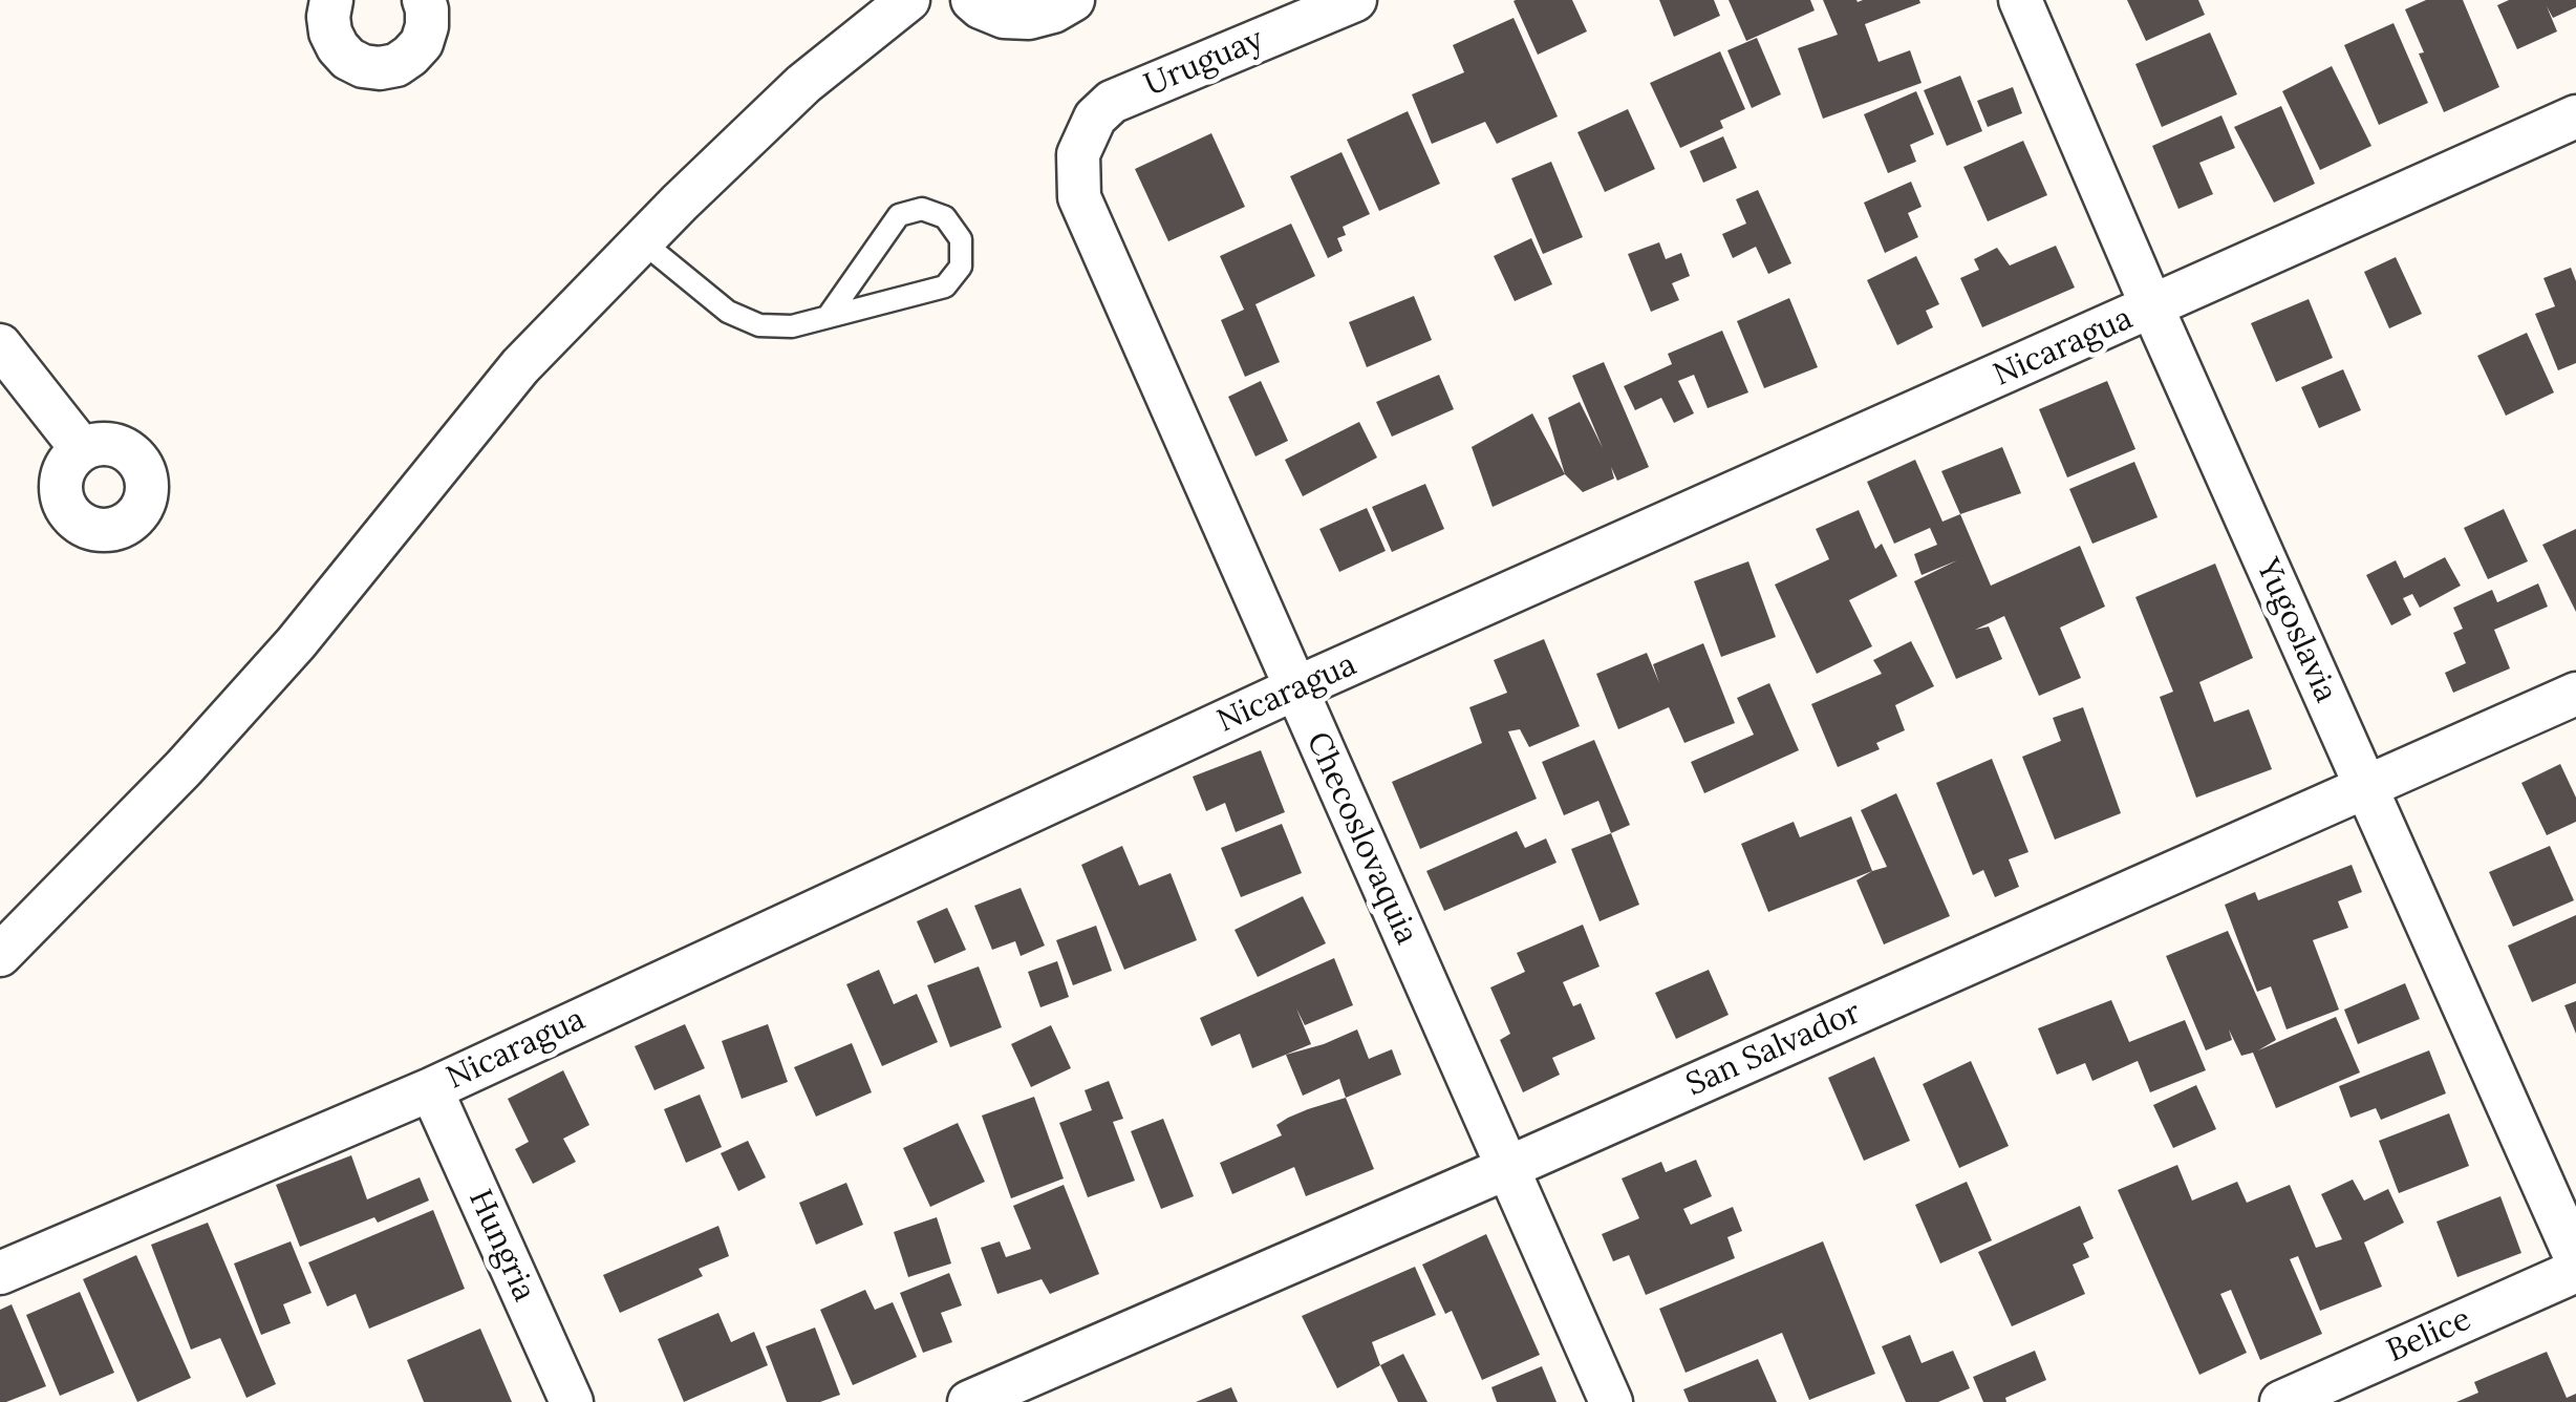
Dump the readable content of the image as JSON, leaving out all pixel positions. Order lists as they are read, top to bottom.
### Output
{
  "streets": {
    "street": [
      "Uruguay",
      "Nicaragua",
      "Yugoslavia",
      "Checoslovaquia",
      "San Salvador",
      "Hungria",
      "Belice"
    ]
  },
  "crossings": [
    ["Uruguay", "Checoslovaquia"],
    ["Nicaragua", "Yugoslavia"],
    ["Nicaragua", "Checoslovaquia"],
    ["Nicaragua", "Hungria"],
    ["Yugoslavia", "San Salvador"],
    ["Checoslovaquia", "San Salvador"]
  ]
}
